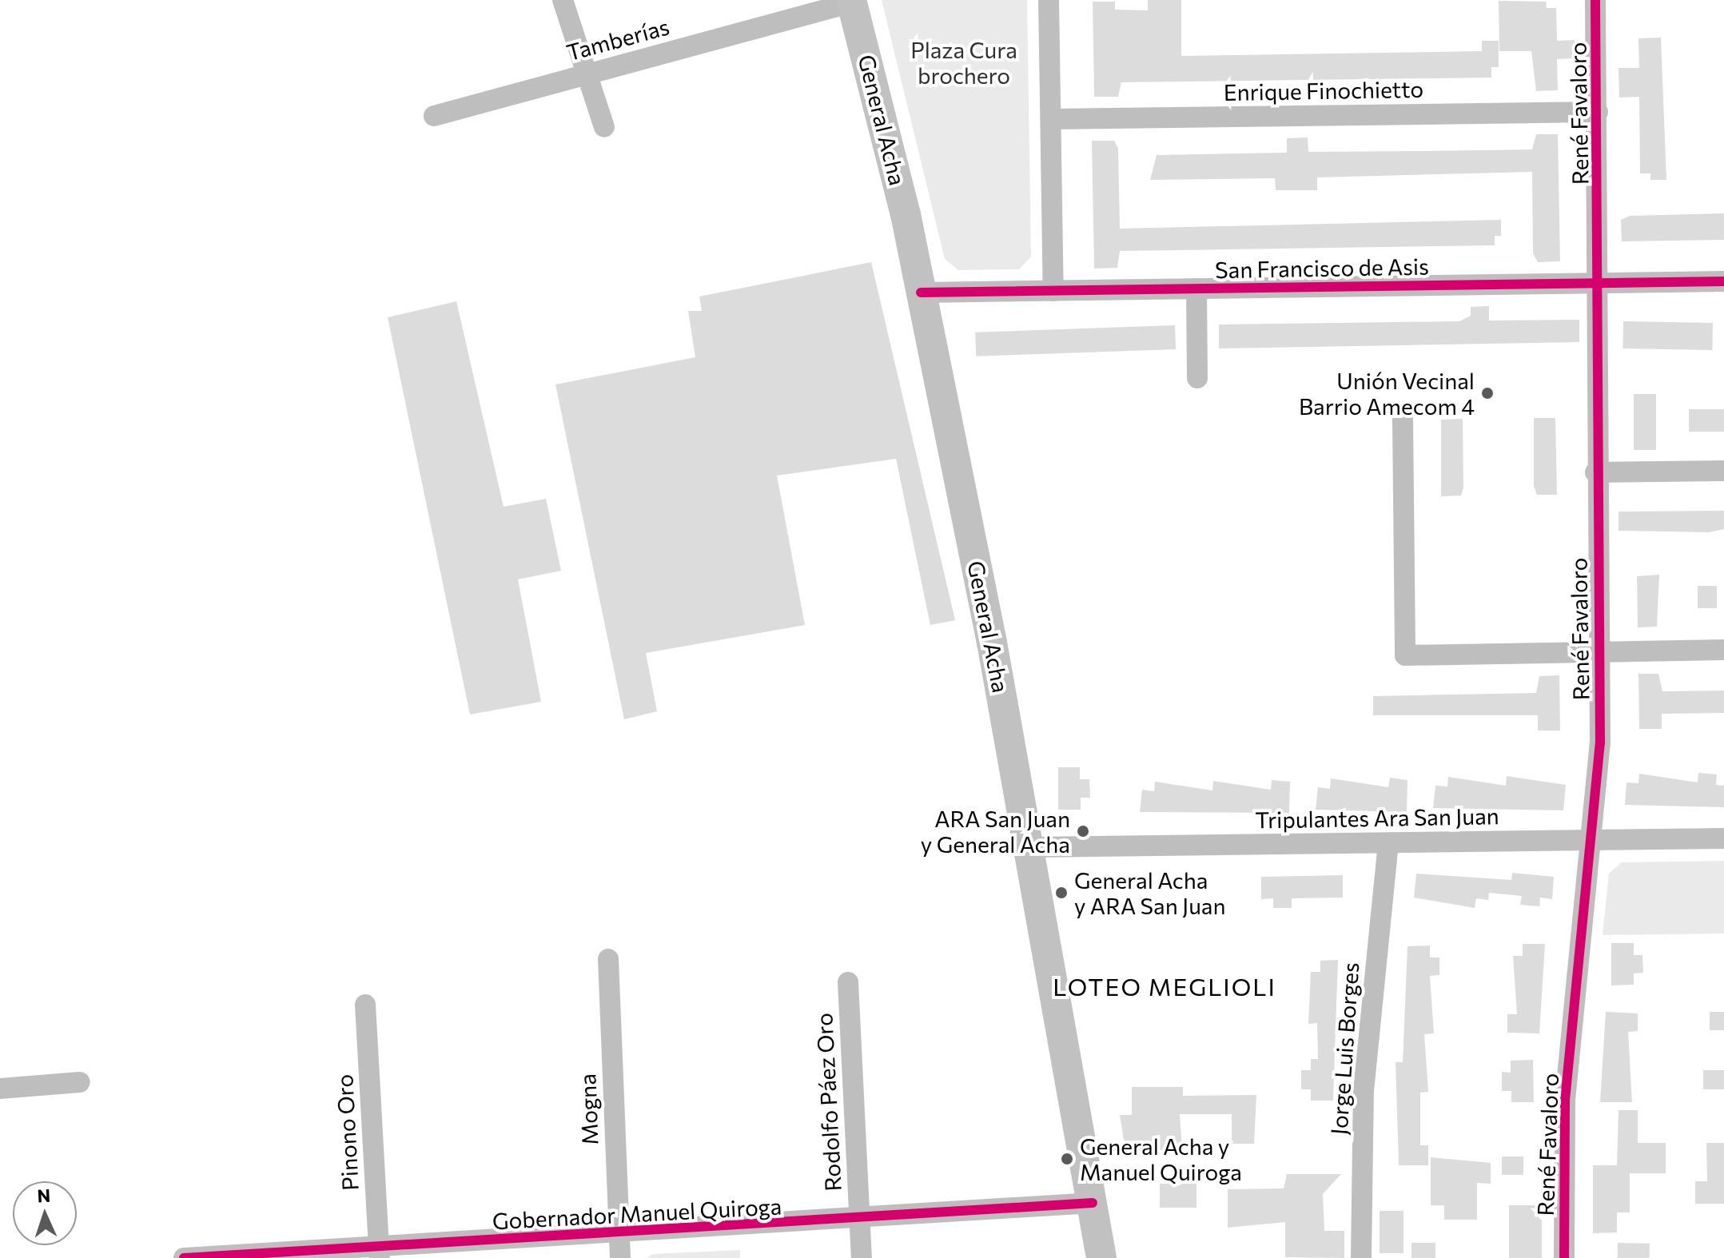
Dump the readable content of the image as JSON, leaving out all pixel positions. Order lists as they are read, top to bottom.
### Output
{
  "streets": {
    "main road": ["General Acha"],
    "street": [
      "Tamberías",
      "Enrique Finochietto",
      "René Favaloro",
      "San Francisco de Asis",
      "Tripulantes Ara San Juan",
      "Jorge Luis Borges",
      "Rodolfo Páez Oro",
      "Mogna",
      "Pinono Oro",
      "Gobernador Manuel Quiroga"
    ]
  },
  "crossings": [
    ["Tamberías", "General Acha"],
    ["Enrique Finochietto", "René Favaloro"],
    ["René Favaloro", "San Francisco de Asis"],
    ["René Favaloro", "Tripulantes Ara San Juan"],
    ["General Acha", "San Francisco de Asis"],
    ["General Acha", "Tripulantes Ara San Juan"],
    ["General Acha", "Gobernador Manuel Quiroga"],
    ["Tripulantes Ara San Juan", "Jorge Luis Borges"],
    ["Rodolfo Páez Oro", "Gobernador Manuel Quiroga"],
    ["Mogna", "Gobernador Manuel Quiroga"],
    ["Pinono Oro", "Gobernador Manuel Quiroga"]
  ],
  "districts": ["LOTEO MEGLIOLI"],
  "parks": ["Plaza Cura brochero"],
  "places": [
    "Unión Vecinal Barrio Amecom 4",
    "ARA San Juan y General Acha",
    "General Acha y ARA San Juan",
    "General Acha y Manuel Quiroga"
  ],
  "north": "top"
}
